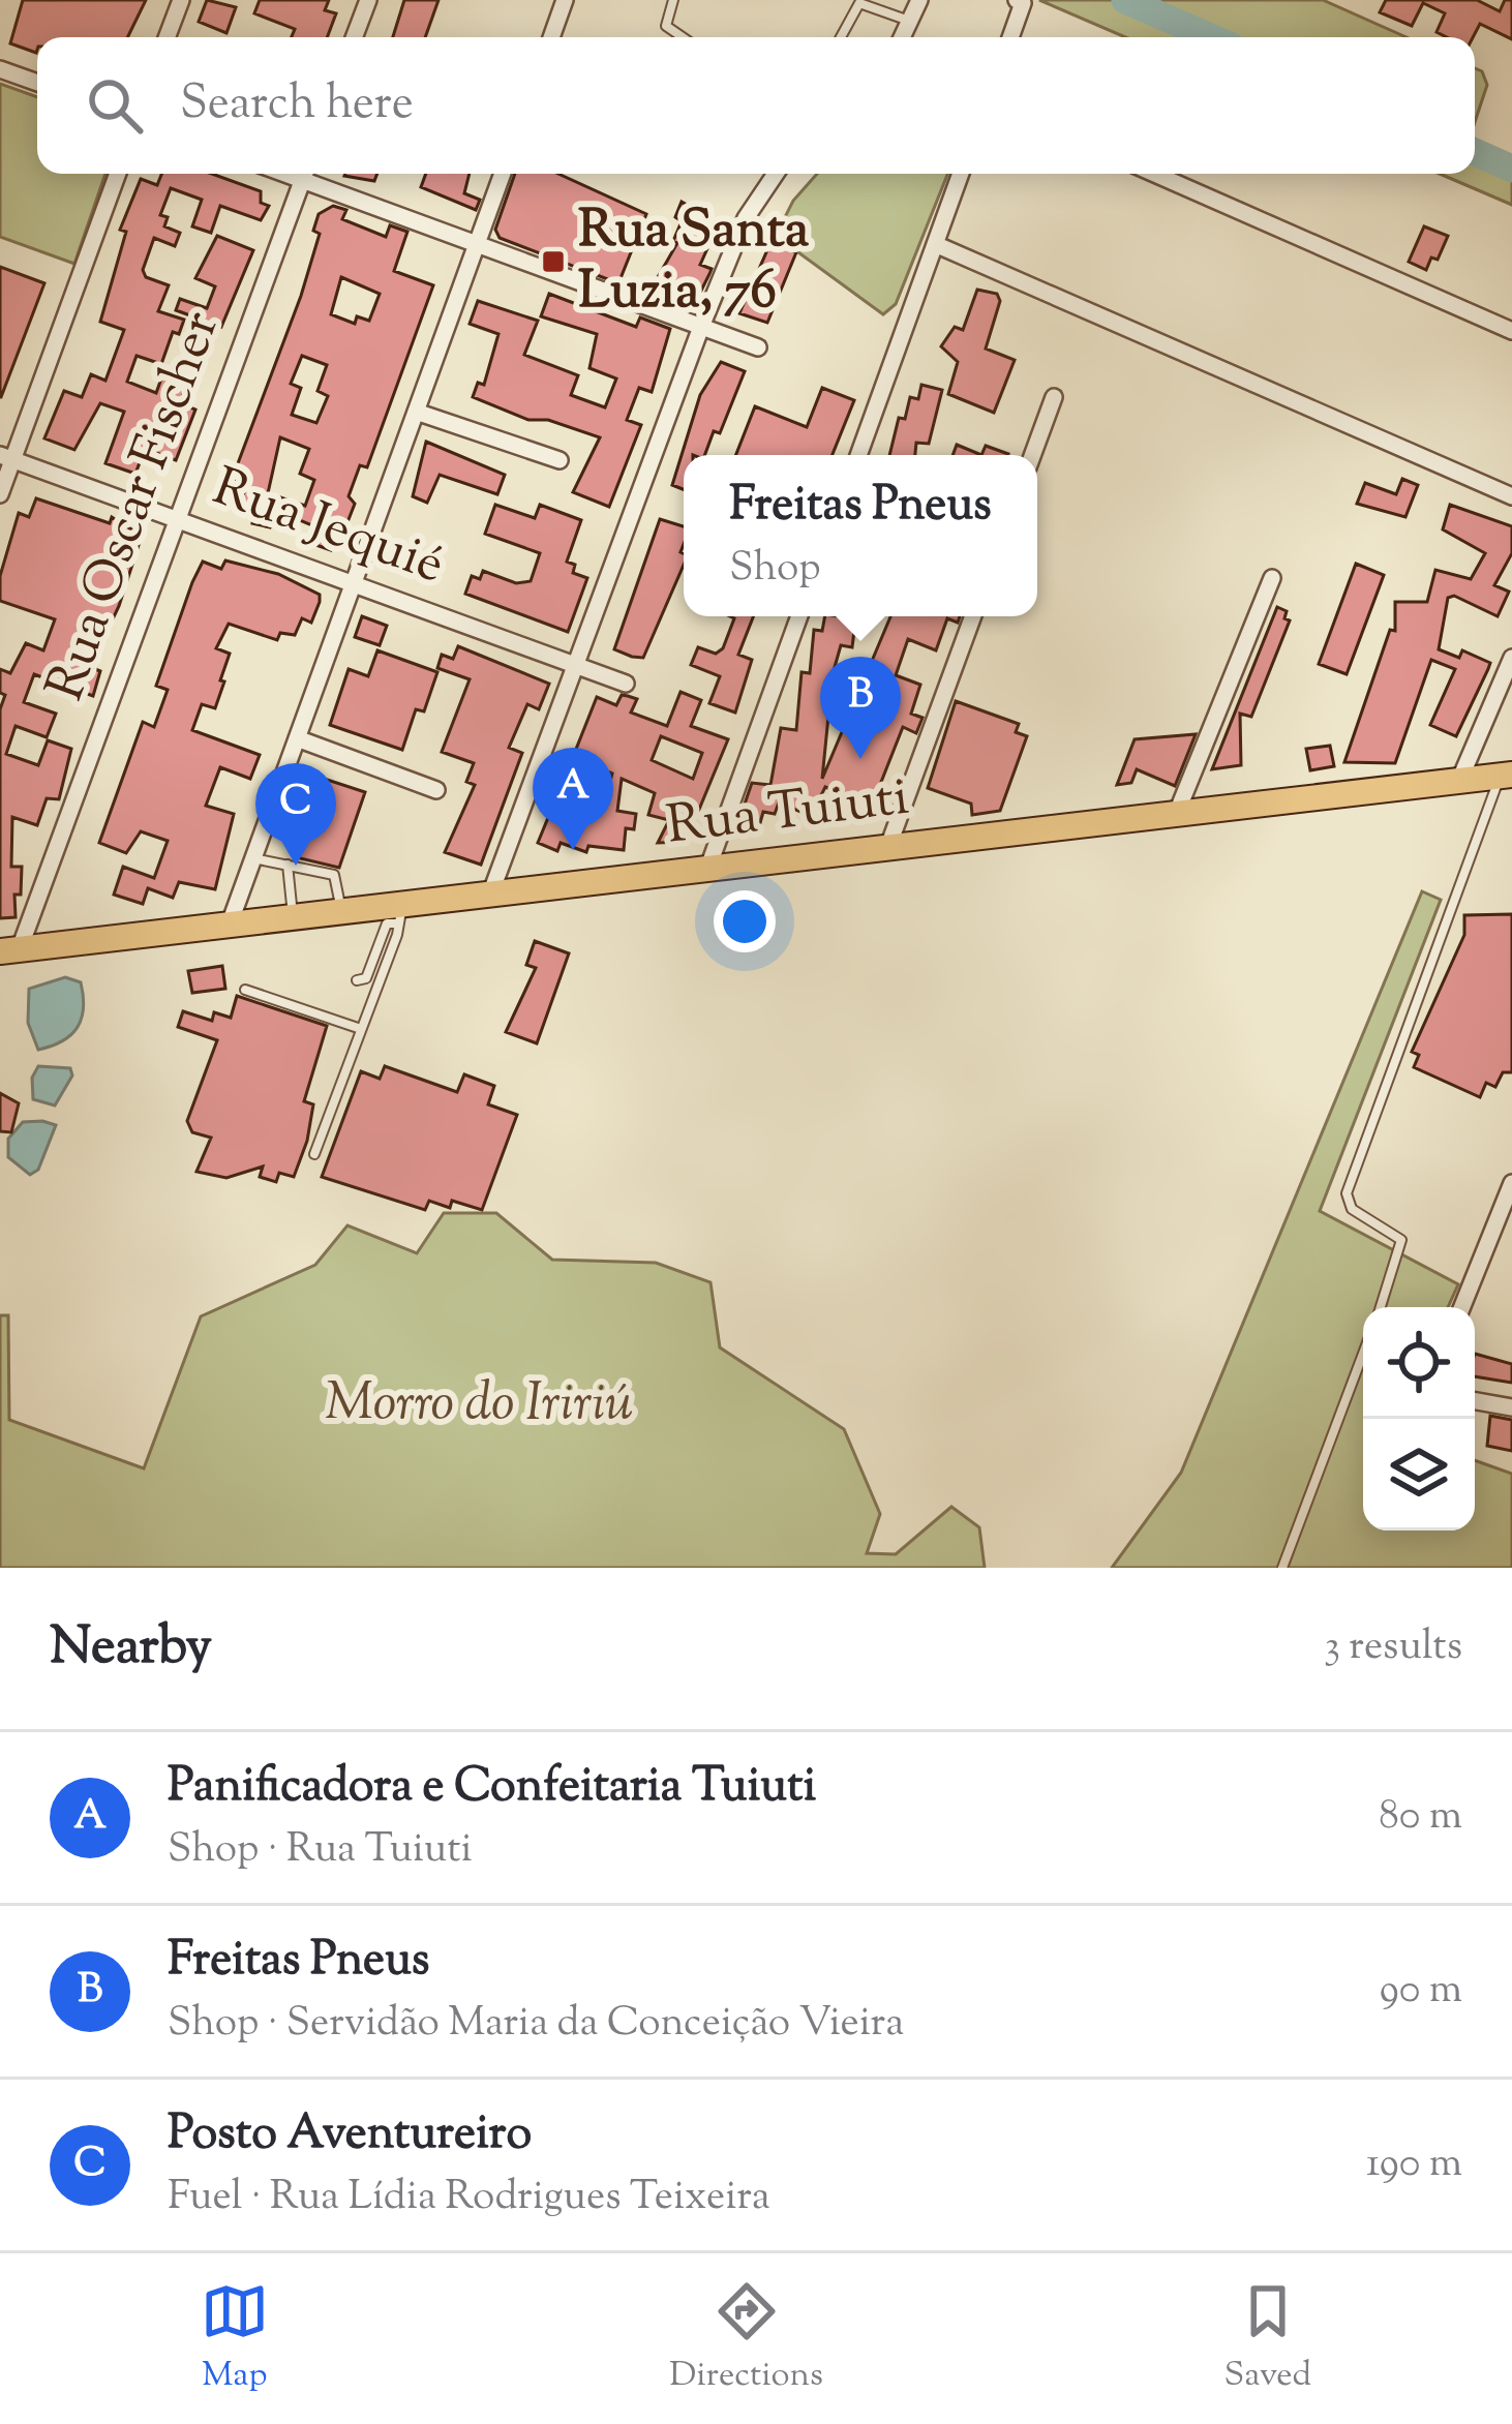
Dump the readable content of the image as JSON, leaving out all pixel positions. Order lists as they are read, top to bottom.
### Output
{
  "streets": {
    "main road": ["Rua Tuiuti"],
    "street": ["Rua Oscar Fischer", "Rua Jequié"]
  },
  "crossings": [
    ["Rua Oscar Fischer", "Rua Jequié"],
    ["Rua Oscar Fischer", "Rua Tuiuti"]
  ],
  "parks": ["Morro do Iririú"],
  "places": {
    "transit": ["Rua Santa Luzia, 76"]
  },
  "page": {
    "search": "Search here",
    "popup": ["Freitas Pneus", "Shop"],
    "pins": ["B", "A", "C"],
    "heading": ["Nearby", "3 results"],
    "list": [
      {
        "mark": "A",
        "name": "Panificadora e Confeitaria Tuiuti",
        "note": "Shop · Rua Tuiuti",
        "value": "80 m"
      },
      {
        "mark": "B",
        "name": "Freitas Pneus",
        "note": "Shop · Servidão Maria da Conceição Vieira",
        "value": "90 m"
      },
      {
        "mark": "C",
        "name": "Posto Aventureiro",
        "note": "Fuel · Rua Lídia Rodrigues Teixeira",
        "value": "190 m"
      }
    ],
    "nav": ["Map", "Directions", "Saved"]
  }
}
